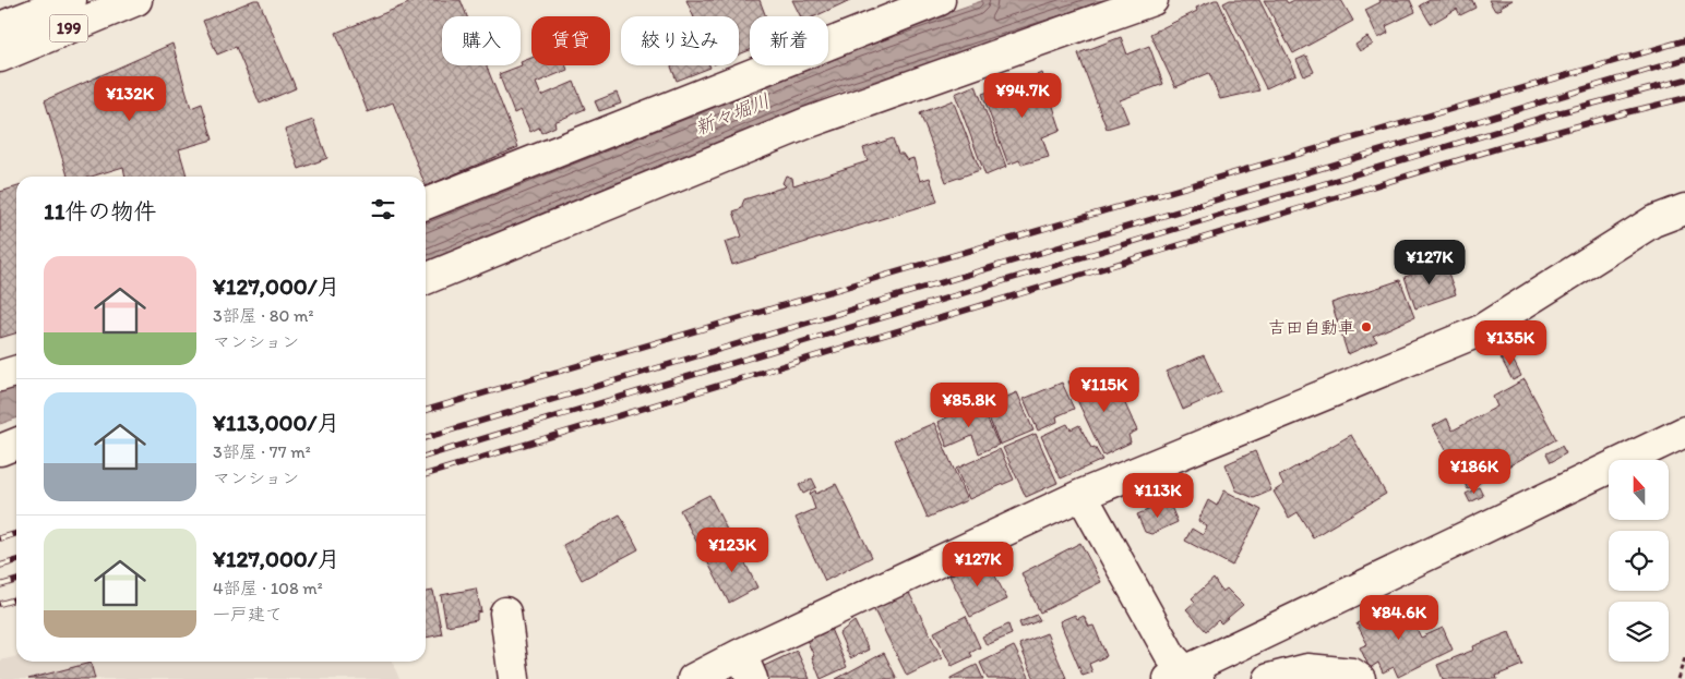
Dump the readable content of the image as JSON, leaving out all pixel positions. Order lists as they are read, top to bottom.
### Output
{
  "streets": {
    "main road": ["199"]
  },
  "water": ["新々堀川"],
  "places": ["吉田自動車"],
  "north": "top",
  "page": {
    "chip": [
      "購入",
      "賃貸",
      "絞り込み",
      "新着"
    ],
    "price": [
      "¥94.7K",
      "¥132K",
      "¥127K",
      "¥135K",
      "¥115K",
      "¥85.8K",
      "¥186K",
      "¥113K",
      "¥123K",
      "¥127K",
      "¥84.6K"
    ],
    "heading": "11件の物件",
    "list": [
      {
        "name": "¥127,000/月",
        "note": "3部屋 · 80 m² · マンション"
      },
      {
        "name": "¥113,000/月",
        "note": "3部屋 · 77 m² · マンション"
      },
      {
        "name": "¥127,000/月",
        "note": "4部屋 · 108 m² · 一戸建て"
      }
    ]
  }
}
